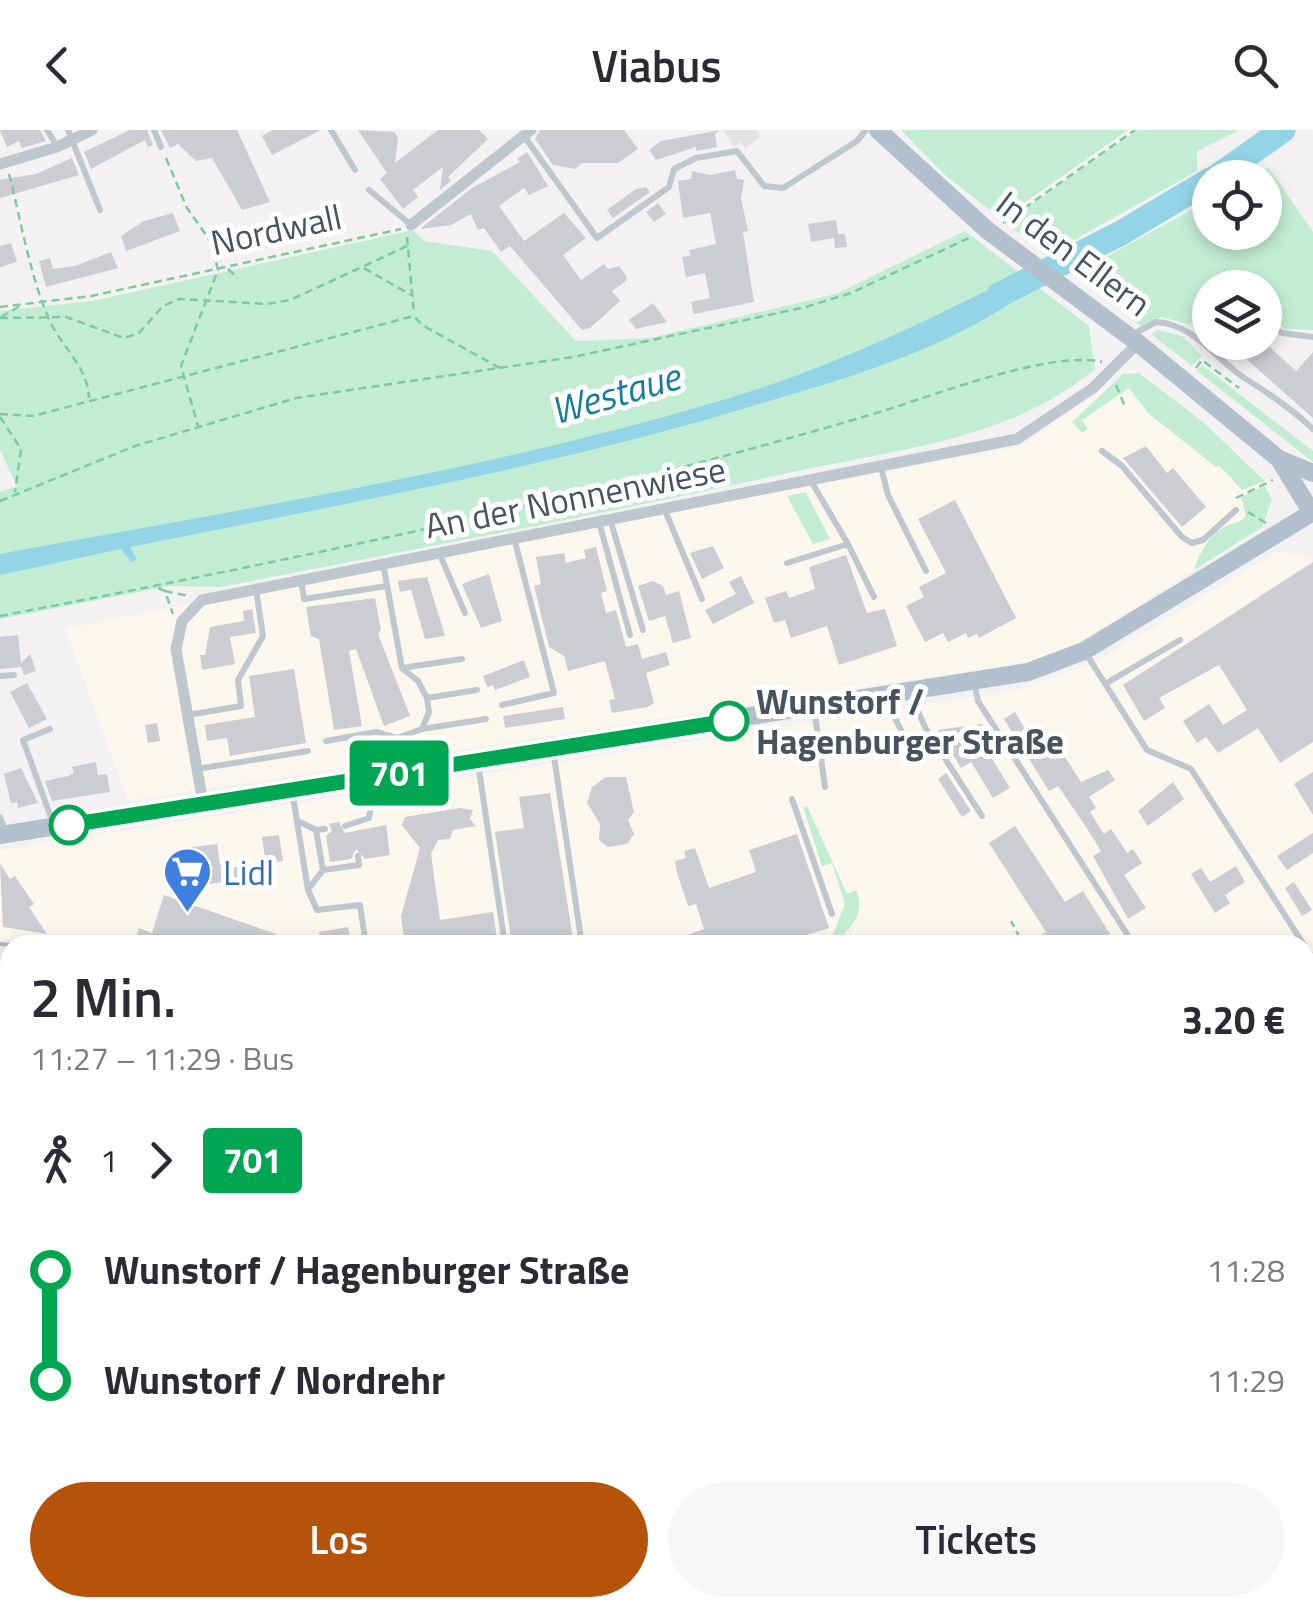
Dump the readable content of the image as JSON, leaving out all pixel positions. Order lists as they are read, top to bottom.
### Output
{
  "streets": {
    "main road": ["In den Ellern"],
    "street": ["An der Nonnenwiese"],
    "path": ["Nordwall"]
  },
  "crossings": [
    ["In den Ellern", "An der Nonnenwiese"]
  ],
  "water": ["Westaue"],
  "places": {
    "other": ["Wunstorf / Hagenburger Straße"],
    "supermarket": ["Lidl"]
  },
  "lines": ["bus line 701"],
  "page": {
    "header": "Viabus",
    "on_map": "701",
    "heading": ["2 Min.", "11:27 – 11:29 · Bus", "3.20 €"],
    "legs": ["1", "701"],
    "list": [
      {
        "name": "Wunstorf / Hagenburger Straße",
        "value": "11:28"
      },
      {
        "name": "Wunstorf / Nordrehr",
        "value": "11:29"
      }
    ],
    "buttons": ["Los", "Tickets"]
  }
}
